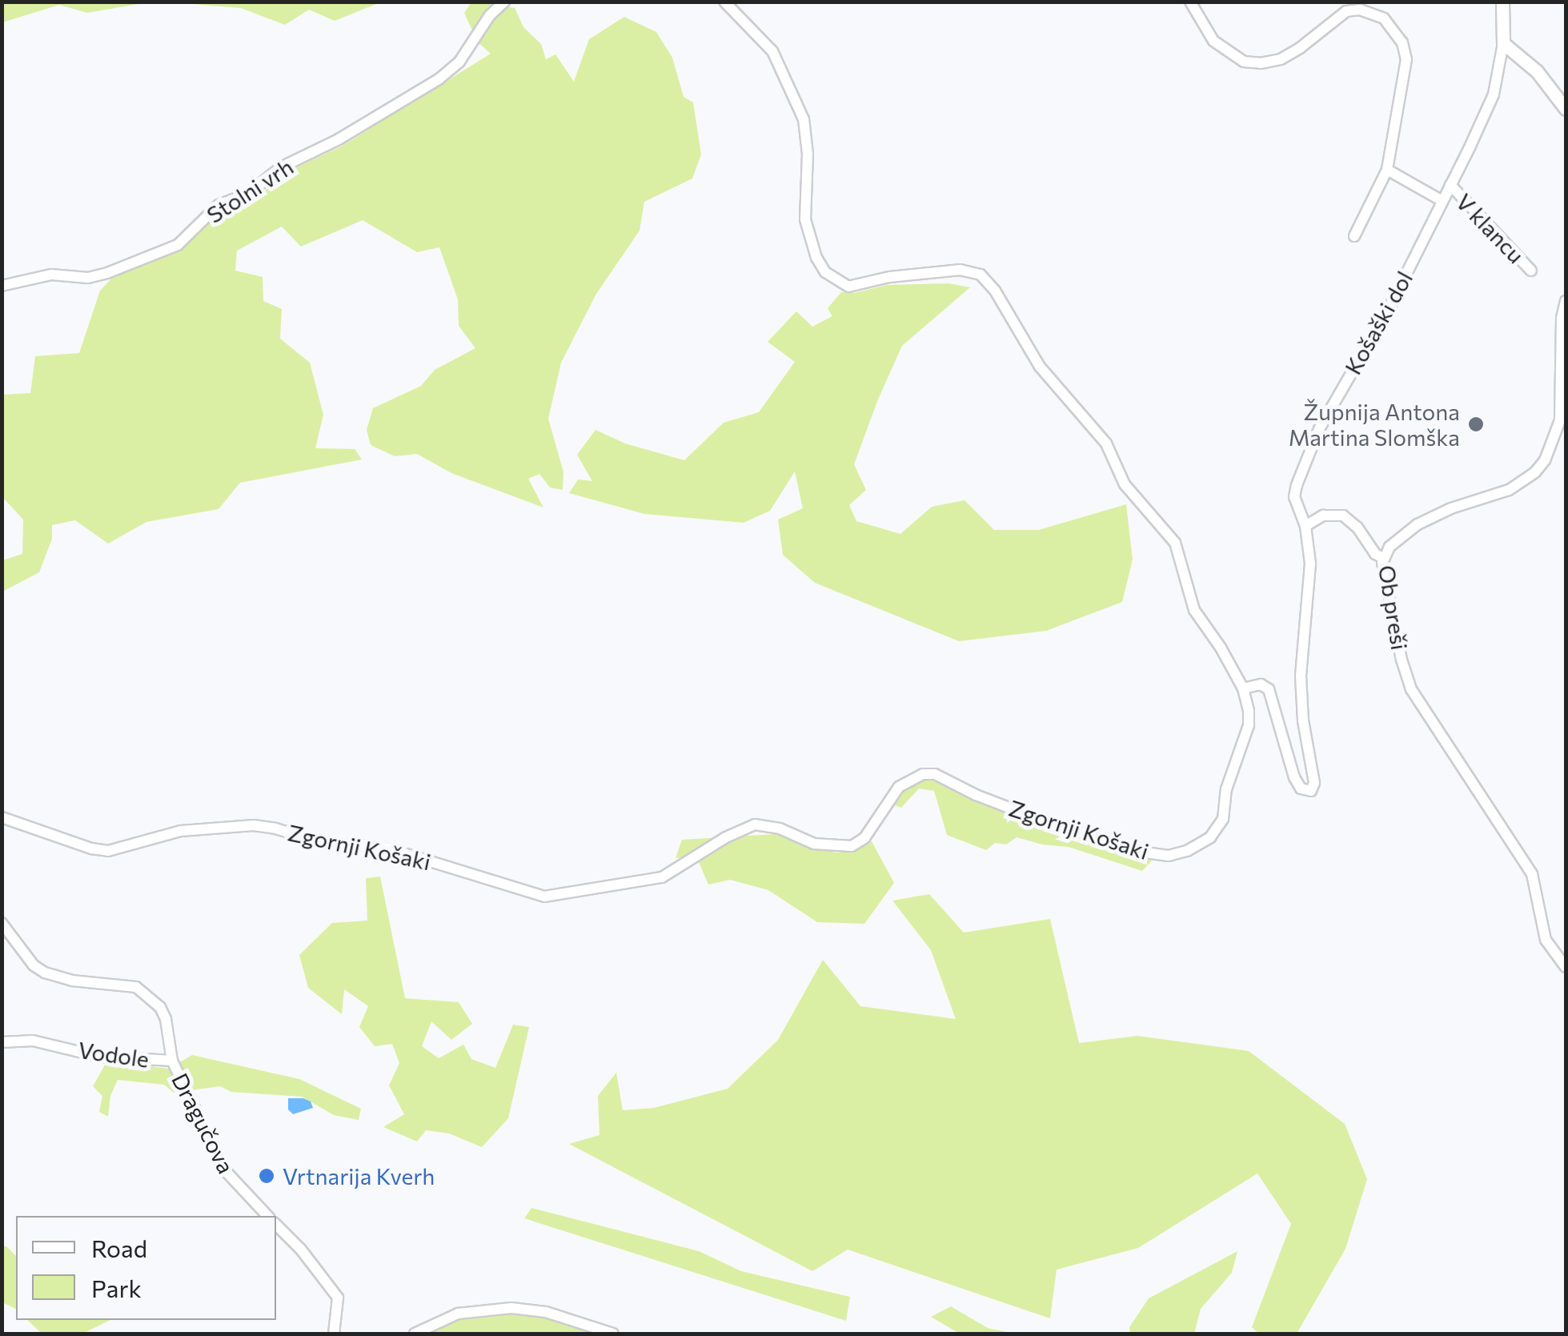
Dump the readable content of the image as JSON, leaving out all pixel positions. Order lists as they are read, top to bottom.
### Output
{
  "streets": {
    "street": [
      "Stolni vrh",
      "V klancu",
      "Košaški dol",
      "Ob preši",
      "Zgornji Košaki",
      "Vodole",
      "Dragučova"
    ]
  },
  "crossings": [
    ["V klancu", "Košaški dol"],
    ["Košaški dol", "Zgornji Košaki"],
    ["Vodole", "Dragučova"]
  ],
  "places": ["Župnija Antona Martina Slomška", "Vrtnarija Kverh"],
  "legend": ["Road", "Park"]
}
